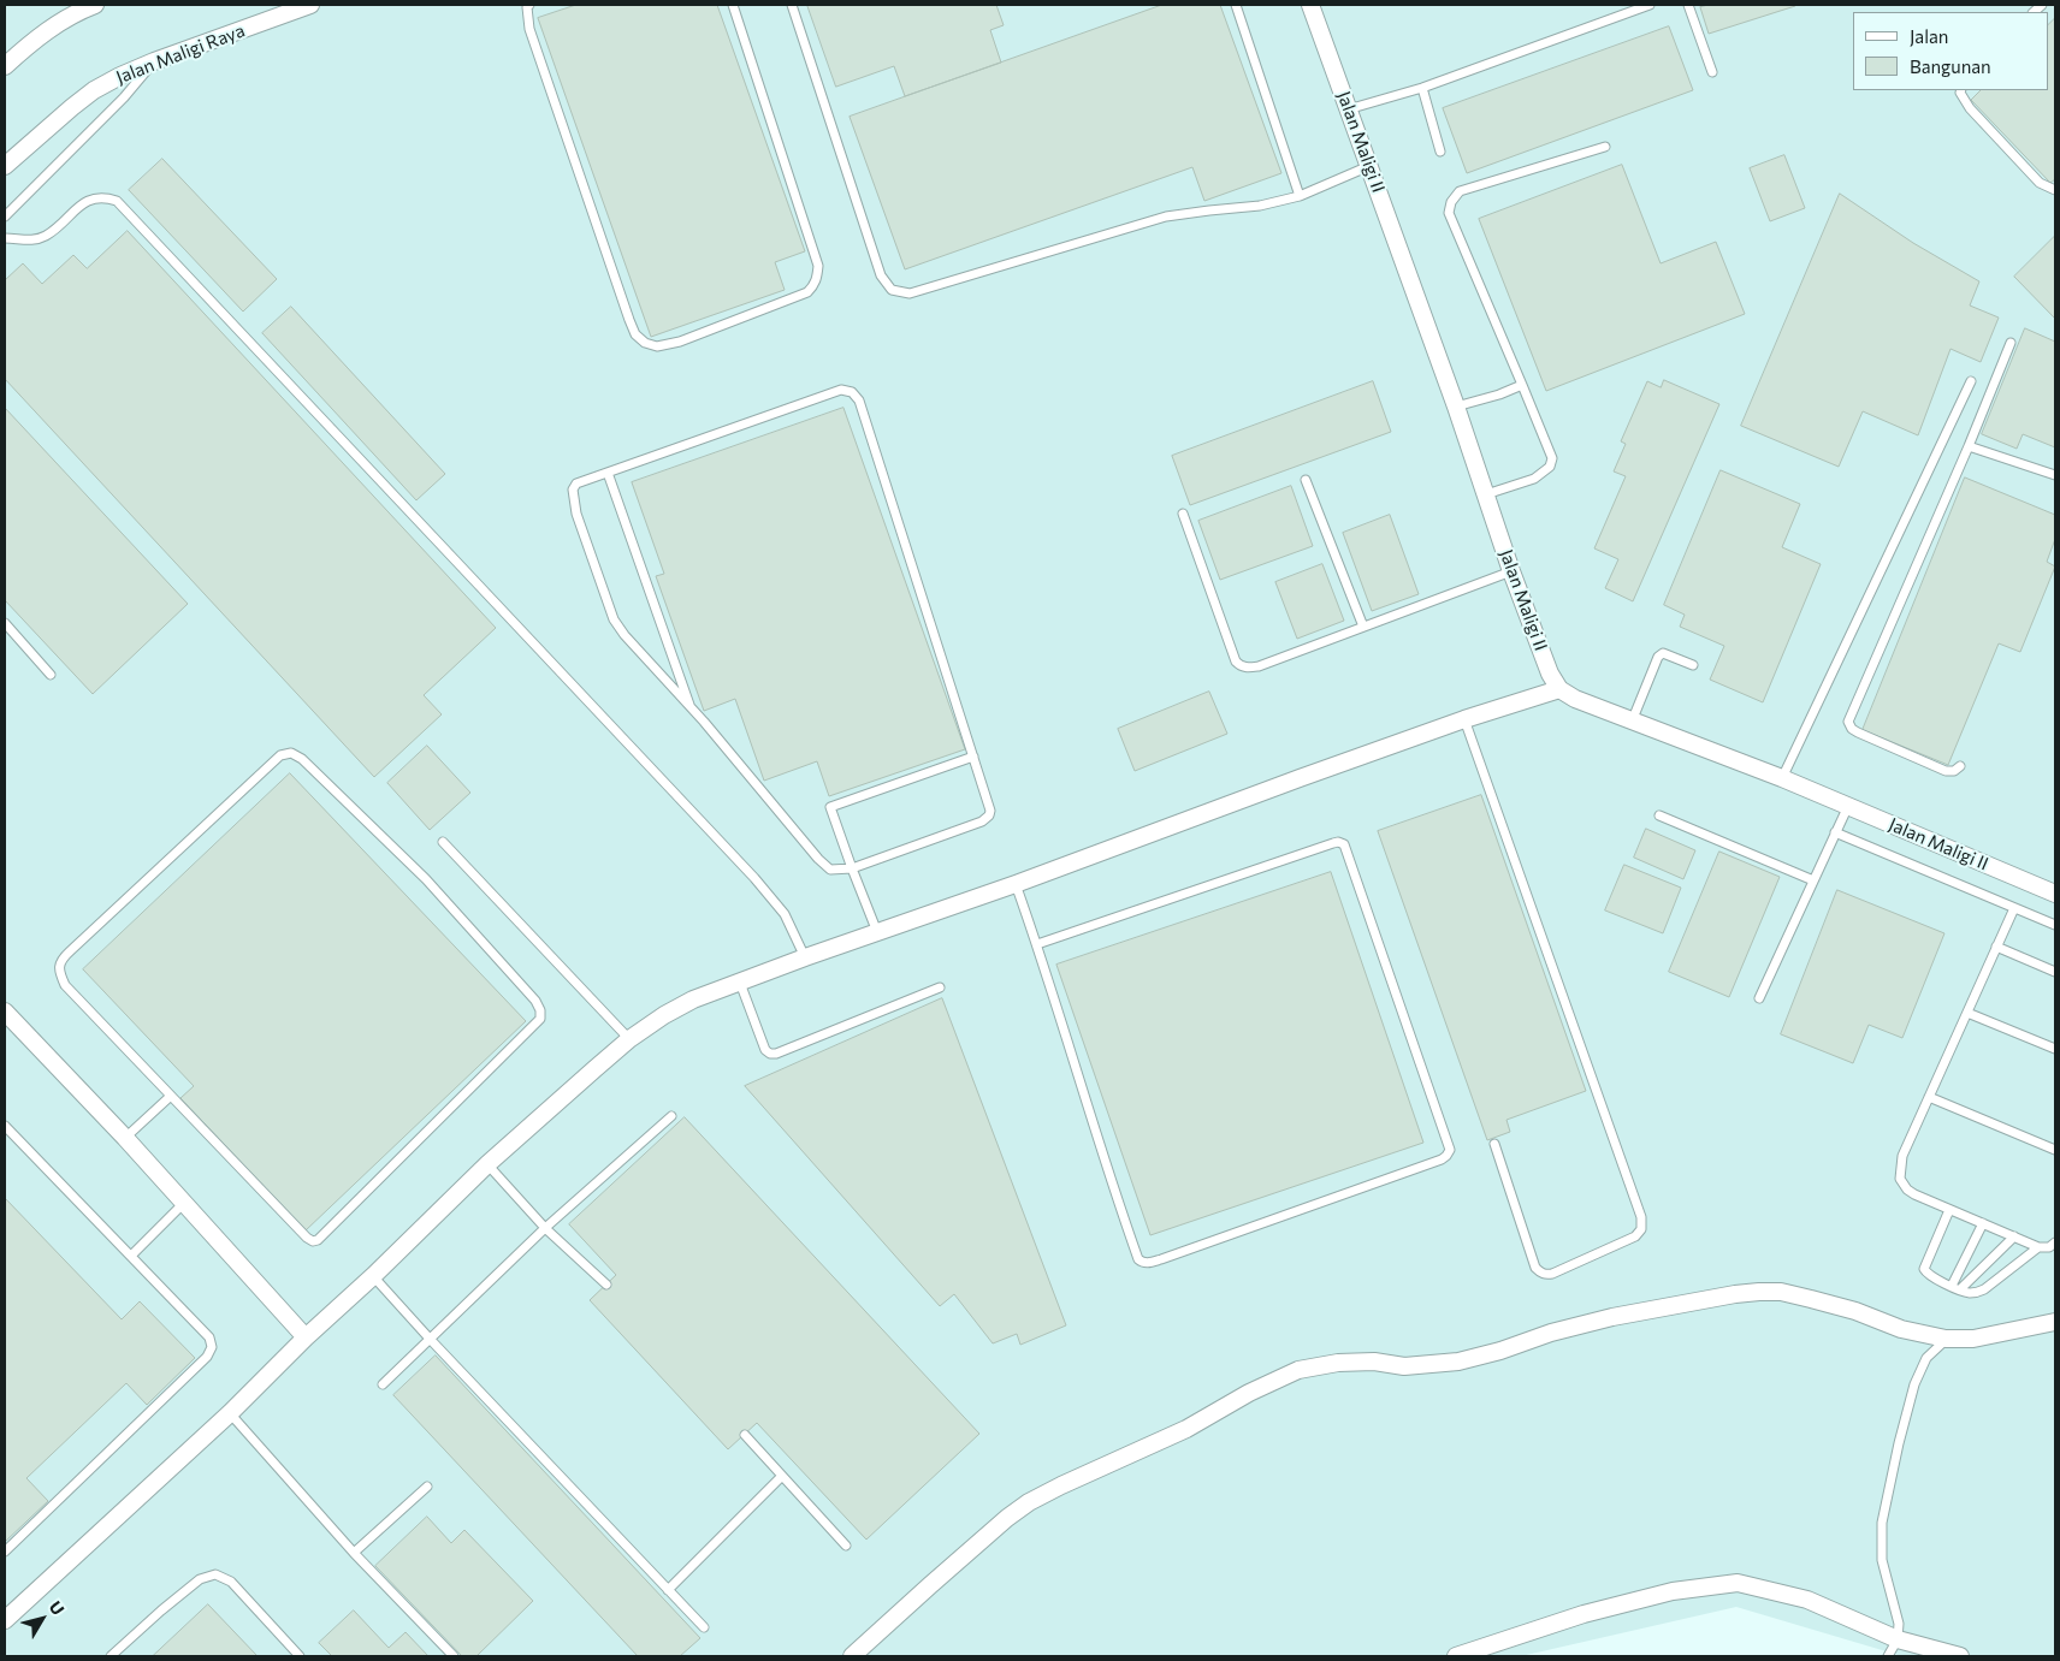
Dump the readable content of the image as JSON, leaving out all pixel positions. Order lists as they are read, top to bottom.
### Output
{
  "streets": {
    "street": ["Jalan Maligi Raya", "Jalan Maligi II"]
  },
  "legend": ["Jalan", "Bangunan"],
  "north": "top right"
}
